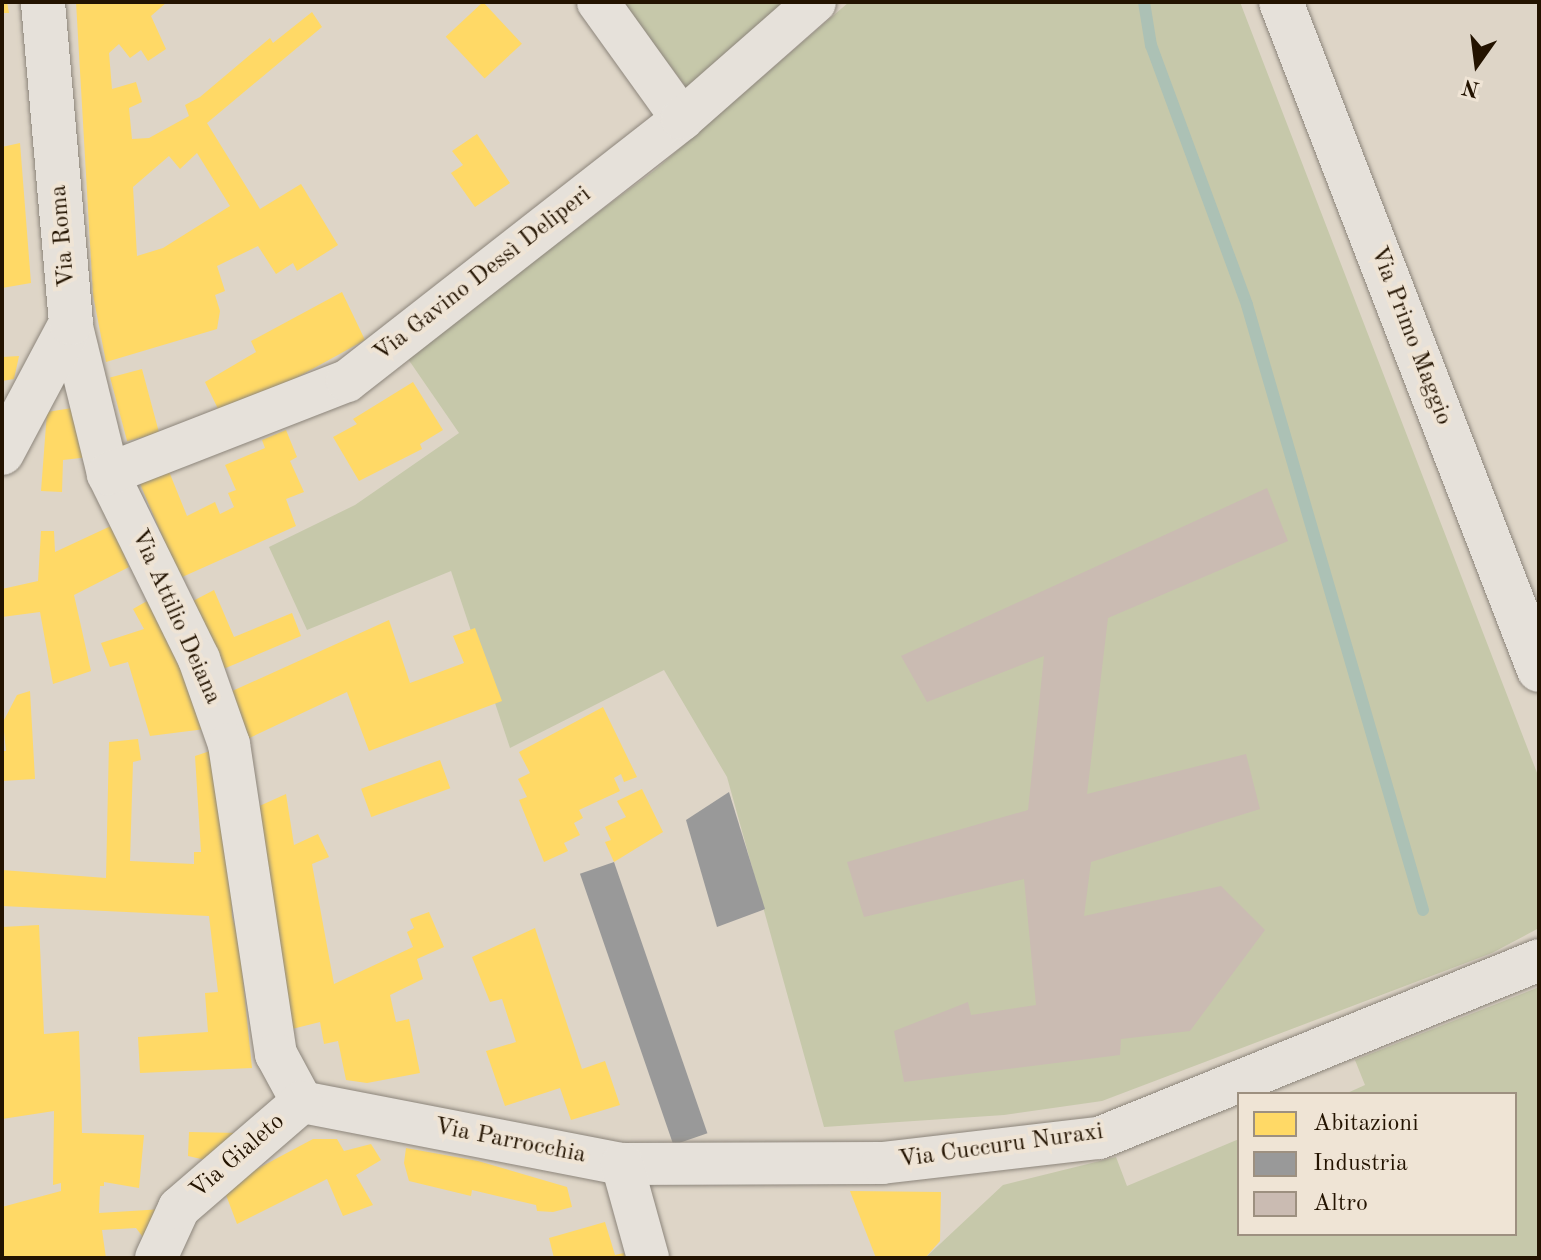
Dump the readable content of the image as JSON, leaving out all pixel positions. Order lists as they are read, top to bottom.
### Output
{
  "streets": {
    "street": [
      "Via Roma",
      "Via Gavino Dessì Deliperi",
      "Via Primo Maggio",
      "Via Attilio Deiana",
      "Via Parrocchia",
      "Via Cuccuru Nuraxi",
      "Via Gialeto"
    ]
  },
  "crossings": [
    ["Via Roma", "Via Attilio Deiana"],
    ["Via Gavino Dessì Deliperi", "Via Attilio Deiana"],
    ["Via Attilio Deiana", "Via Parrocchia"],
    ["Via Attilio Deiana", "Via Gialeto"],
    ["Via Parrocchia", "Via Cuccuru Nuraxi"],
    ["Via Parrocchia", "Via Gialeto"]
  ],
  "legend": ["Abitazioni", "Industria", "Altro"],
  "north": "bottom"
}
